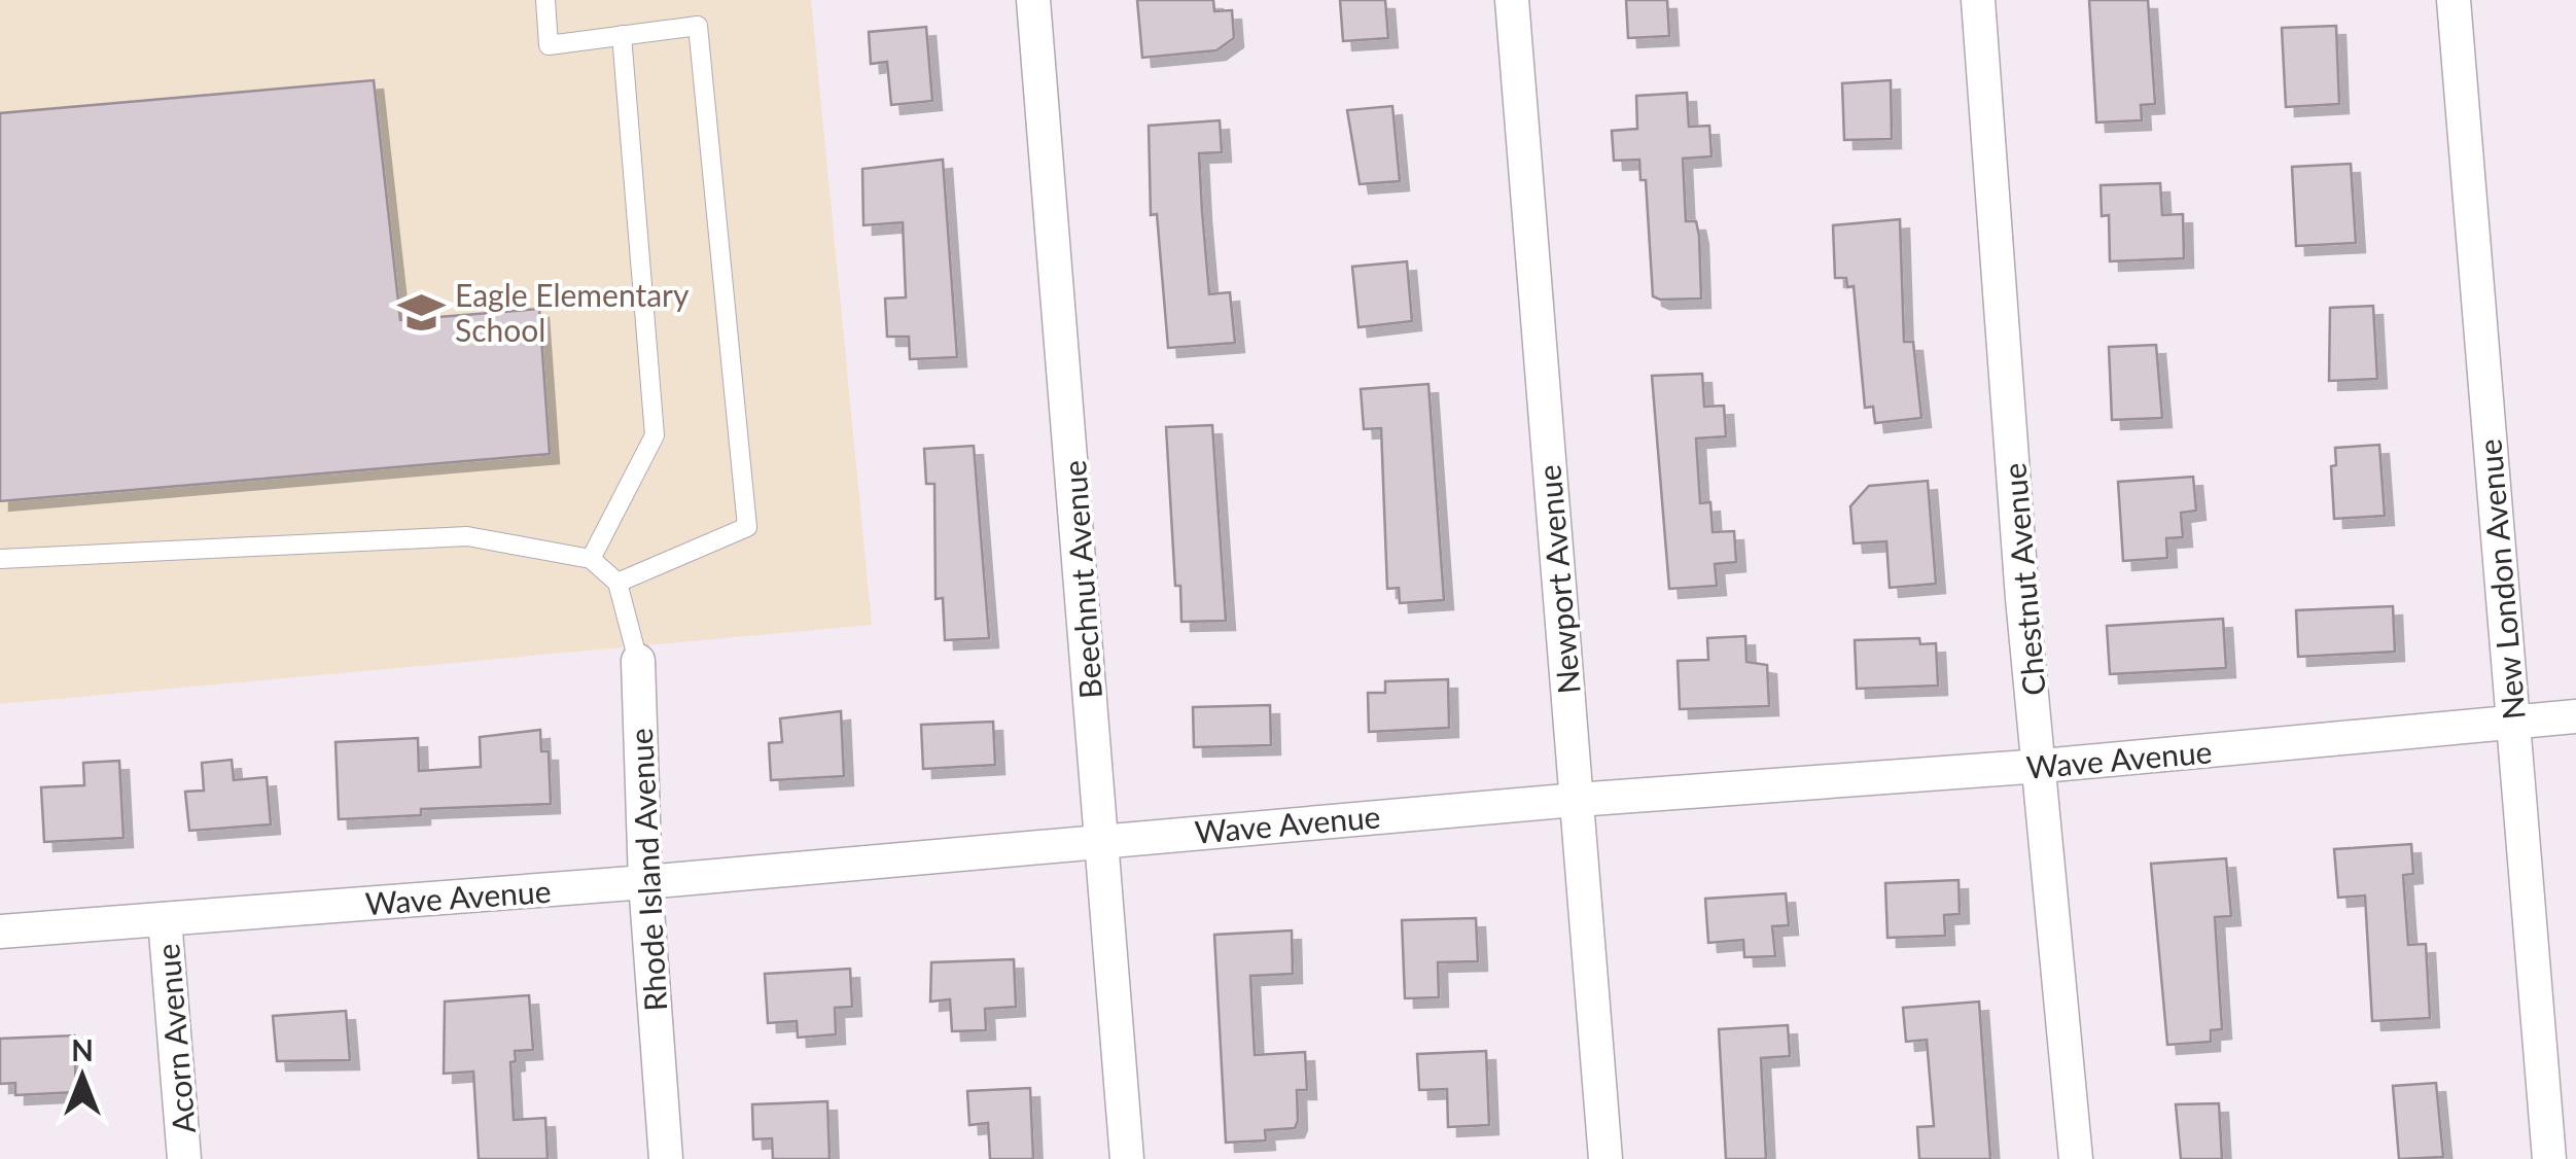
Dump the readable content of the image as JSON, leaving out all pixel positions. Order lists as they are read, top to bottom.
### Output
{
  "streets": {
    "street": [
      "Beechnut Avenue",
      "Newport Avenue",
      "Chestnut Avenue",
      "New London Avenue",
      "Wave Avenue",
      "Rhode Island Avenue",
      "Acorn Avenue"
    ]
  },
  "crossings": [
    ["Beechnut Avenue", "Wave Avenue"],
    ["Newport Avenue", "Wave Avenue"],
    ["Chestnut Avenue", "Wave Avenue"],
    ["New London Avenue", "Wave Avenue"],
    ["Wave Avenue", "Rhode Island Avenue"],
    ["Wave Avenue", "Acorn Avenue"]
  ],
  "places": {
    "school or university": ["Eagle Elementary School"]
  },
  "north": "top"
}
